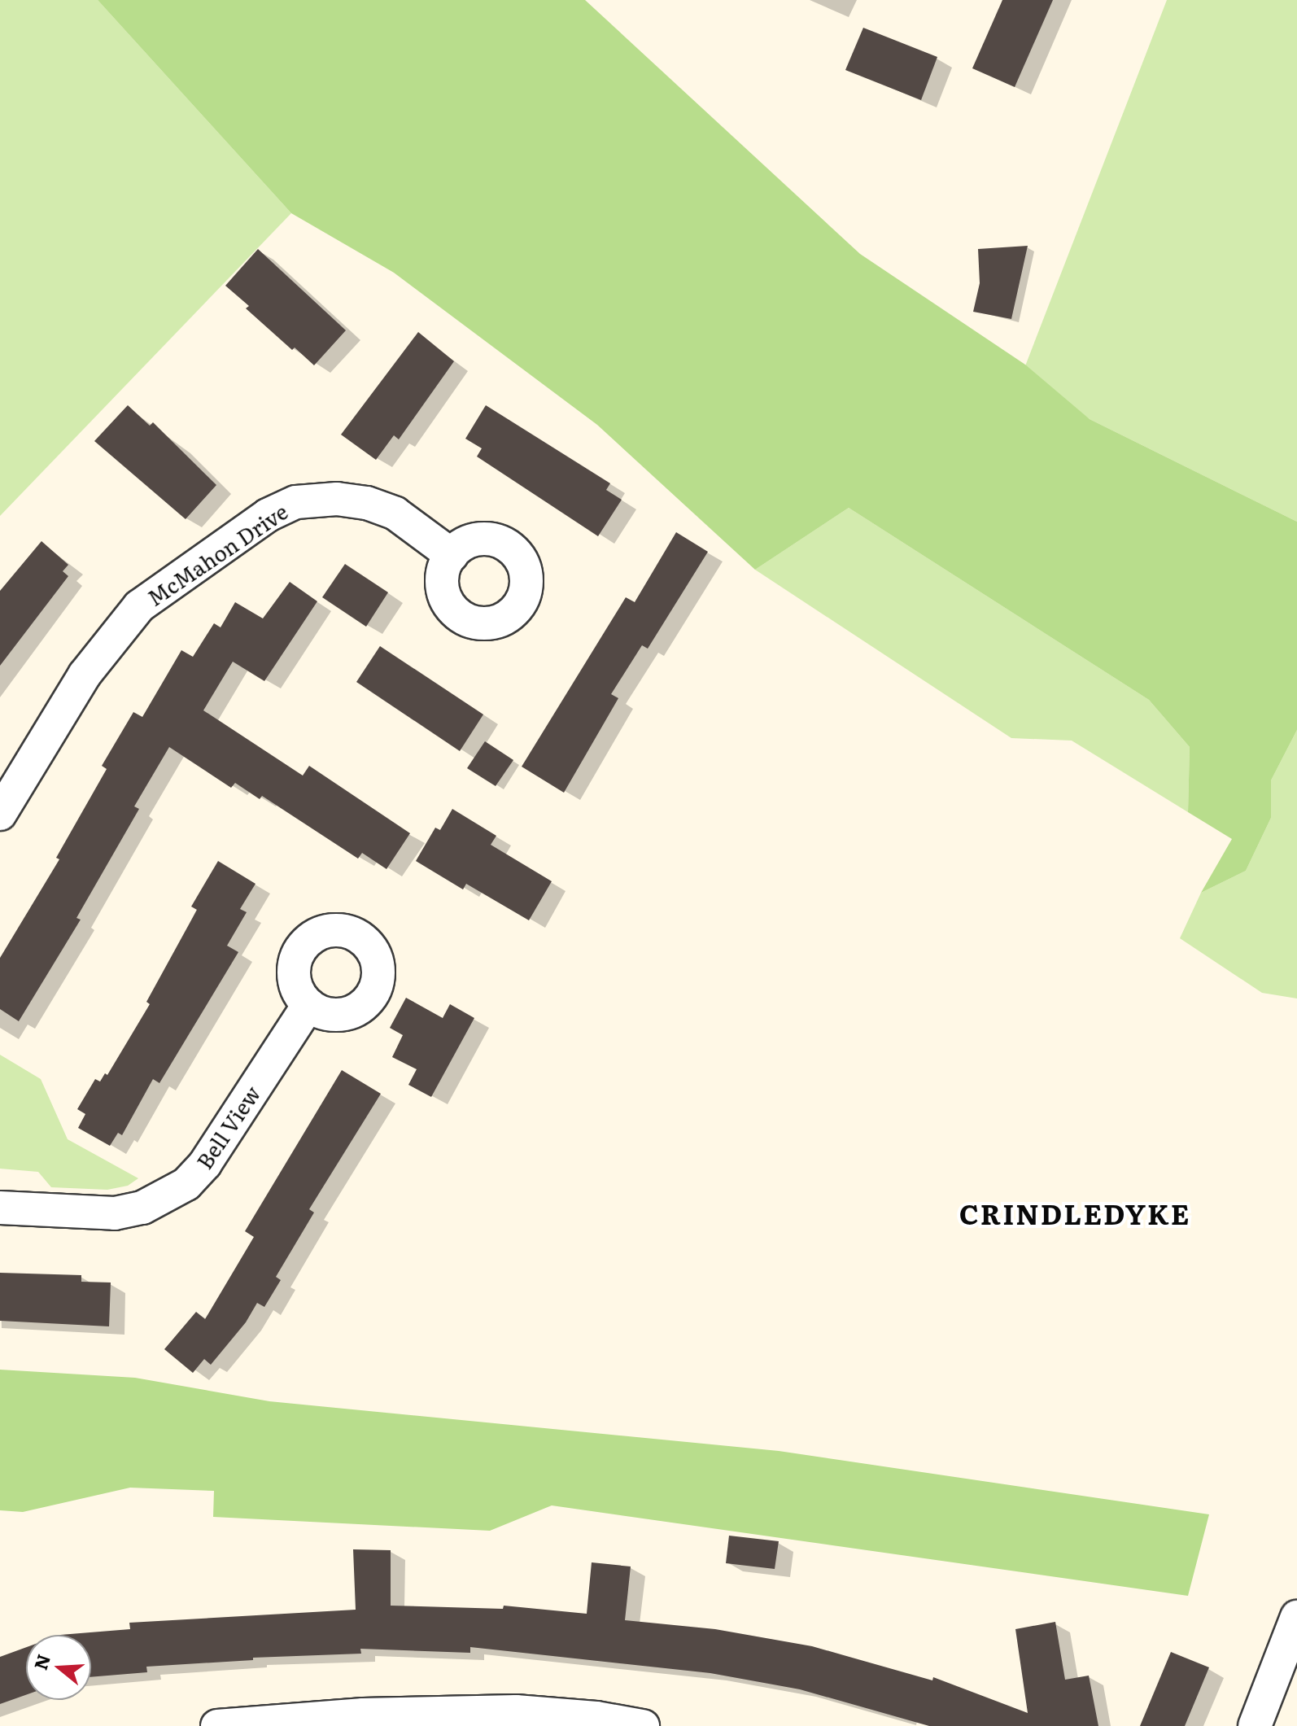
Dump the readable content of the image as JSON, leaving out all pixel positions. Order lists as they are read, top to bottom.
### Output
{
  "streets": {
    "street": ["McMahon Drive", "Bell View"]
  },
  "districts": ["CRINDLEDYKE"],
  "north": "left"
}
